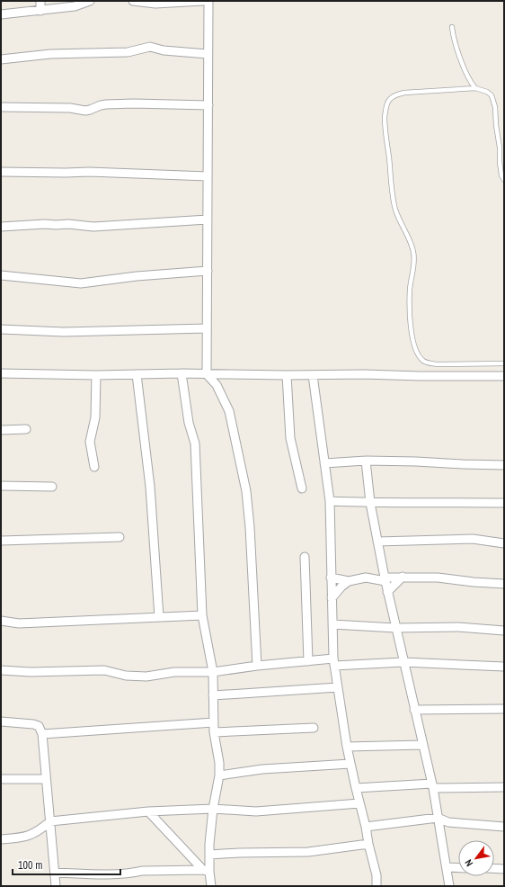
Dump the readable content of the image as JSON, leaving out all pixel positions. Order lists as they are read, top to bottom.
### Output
{
  "scale_bar": "100 m",
  "north": "bottom left"
}
